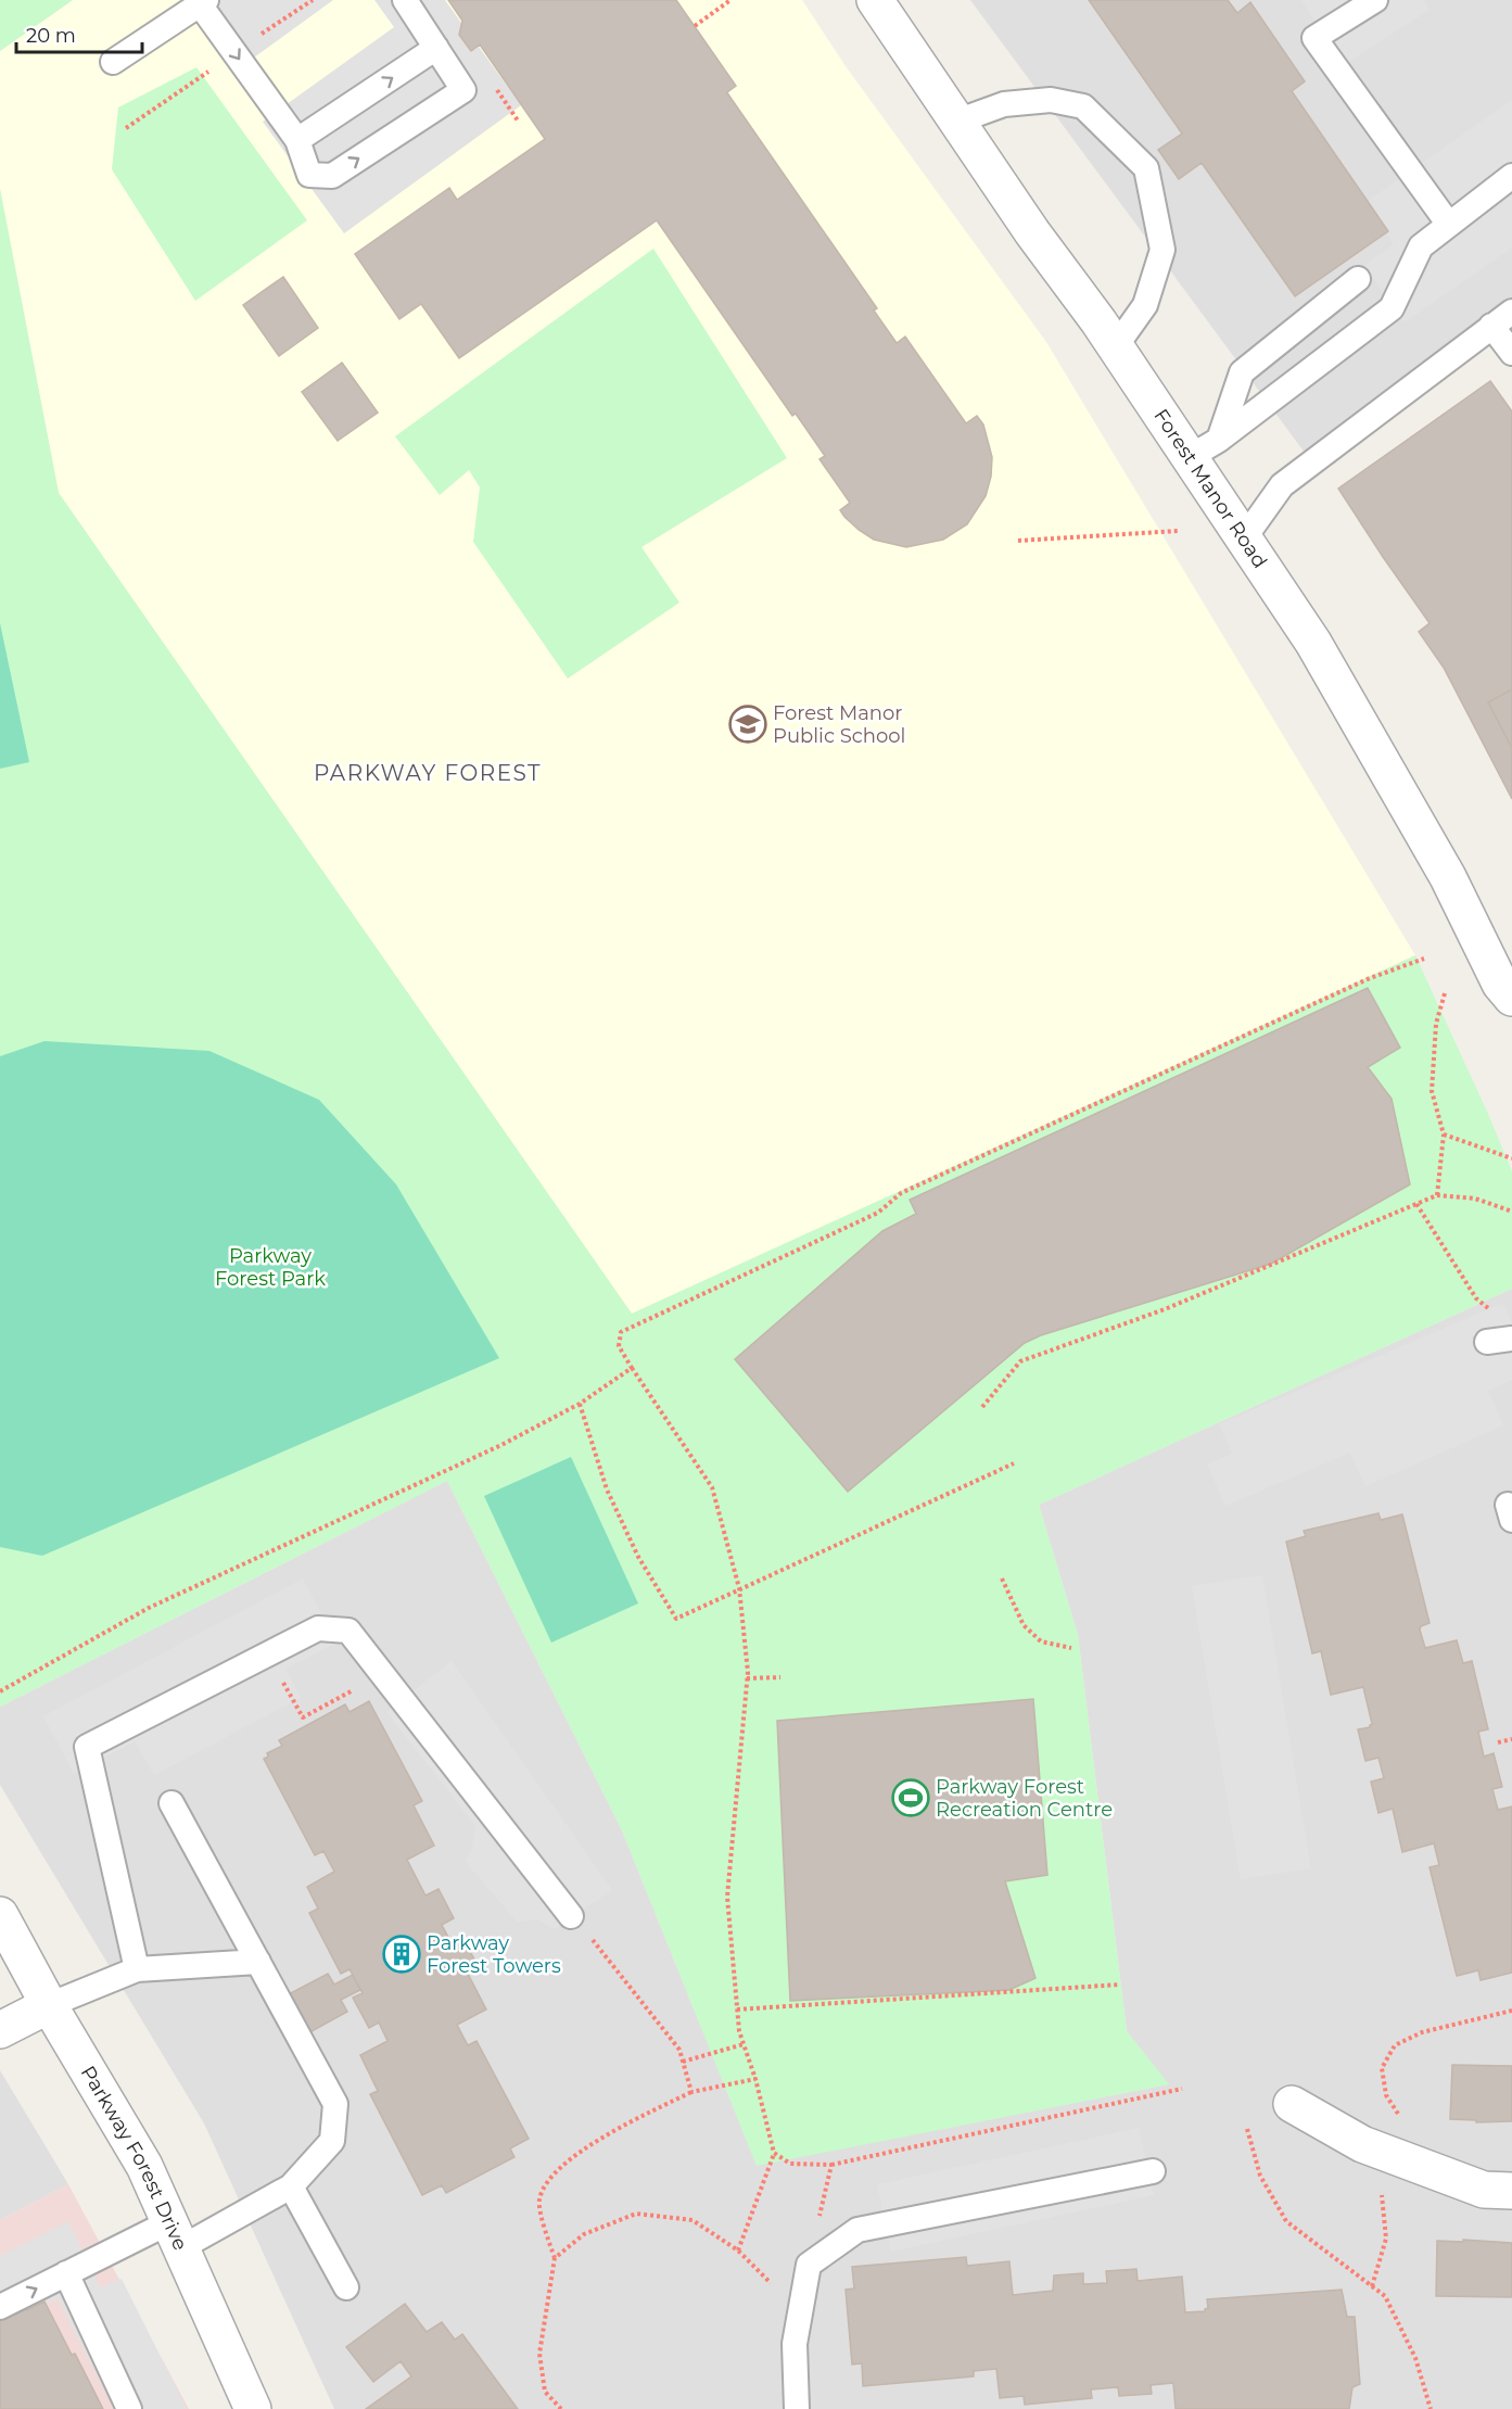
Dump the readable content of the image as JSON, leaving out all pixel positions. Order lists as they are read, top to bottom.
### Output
{
  "streets": {
    "street": ["Forest Manor Road", "Parkway Forest Drive"]
  },
  "districts": ["PARKWAY FOREST"],
  "parks": ["Parkway Forest Park"],
  "places": {
    "school or university": ["Forest Manor Public School"],
    "sports": ["Parkway Forest Recreation Centre"],
    "building": ["Parkway Forest Towers"]
  },
  "scale_bar": "20 m"
}
